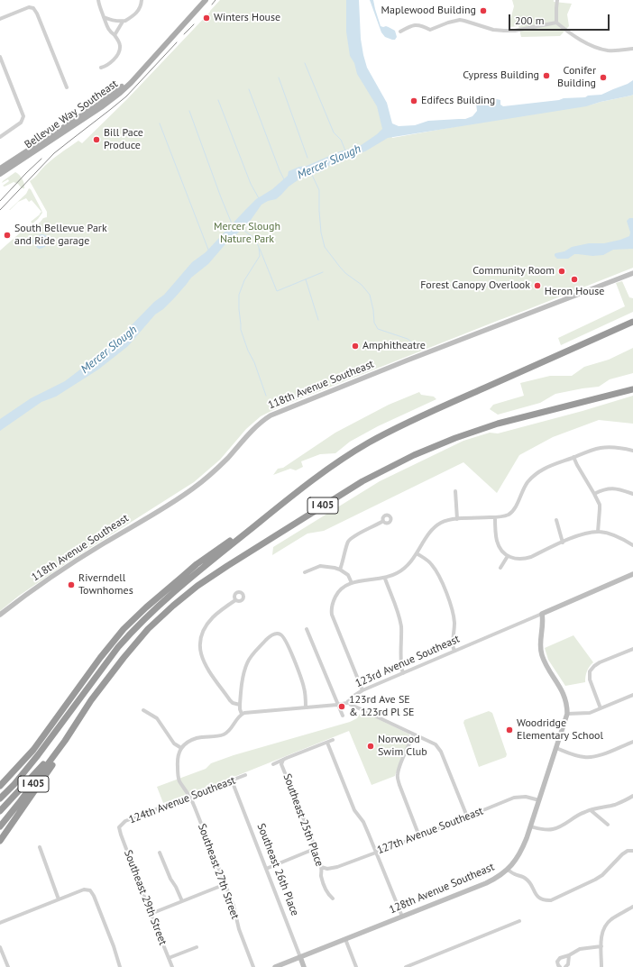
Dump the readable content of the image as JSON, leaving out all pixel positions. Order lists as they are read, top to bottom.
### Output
{
  "streets": {
    "highway": ["I 405"],
    "main road": ["Bellevue Way Southeast"],
    "street": [
      "118th Avenue Southeast",
      "123rd Avenue Southeast",
      "124th Avenue Southeast",
      "Southeast 25th Place",
      "127th Avenue Southeast",
      "Southeast 26th Place",
      "Southeast 27th Street",
      "128th Avenue Southeast",
      "Southeast 29th Street"
    ]
  },
  "crossings": [
    ["124th Avenue Southeast", "Southeast 26th Place"],
    ["124th Avenue Southeast", "Southeast 27th Street"],
    ["124th Avenue Southeast", "Southeast 29th Street"],
    ["Southeast 25th Place", "127th Avenue Southeast"],
    ["127th Avenue Southeast", "128th Avenue Southeast"],
    ["Southeast 26th Place", "128th Avenue Southeast"]
  ],
  "water": ["Mercer Slough"],
  "parks": ["Mercer Slough Nature Park"],
  "places": [
    "Maplewood Building",
    "Winters House",
    "Cypress Building",
    "Conifer Building",
    "Edifecs Building",
    "Bill Pace Produce",
    "South Bellevue Park and Ride garage",
    "Community Room",
    "Heron House",
    "Forest Canopy Overlook",
    "Amphitheatre",
    "Riverndell Townhomes",
    "123rd Ave SE & 123rd Pl SE",
    "Woodridge Elementary School",
    "Norwood Swim Club"
  ],
  "scale_bar": "200 m"
}
